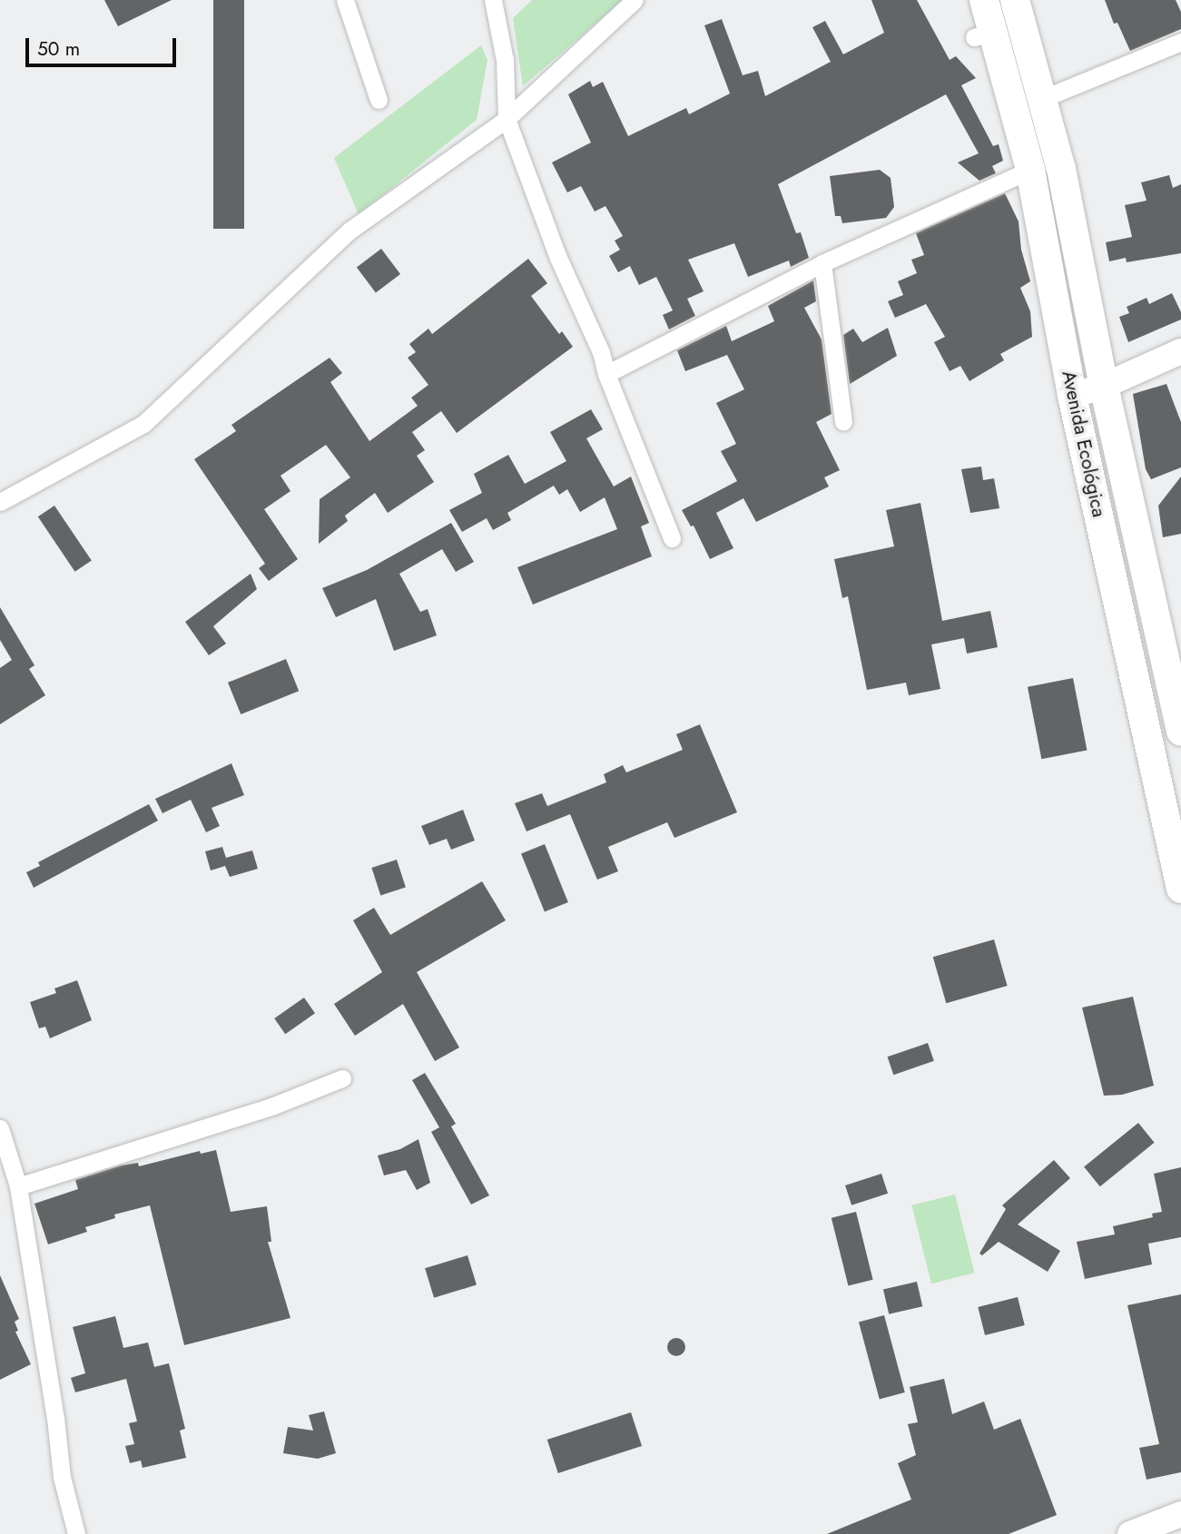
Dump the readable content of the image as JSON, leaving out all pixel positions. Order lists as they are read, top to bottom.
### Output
{
  "streets": {
    "main road": ["Avenida Ecológica"]
  },
  "scale_bar": "50 m"
}
